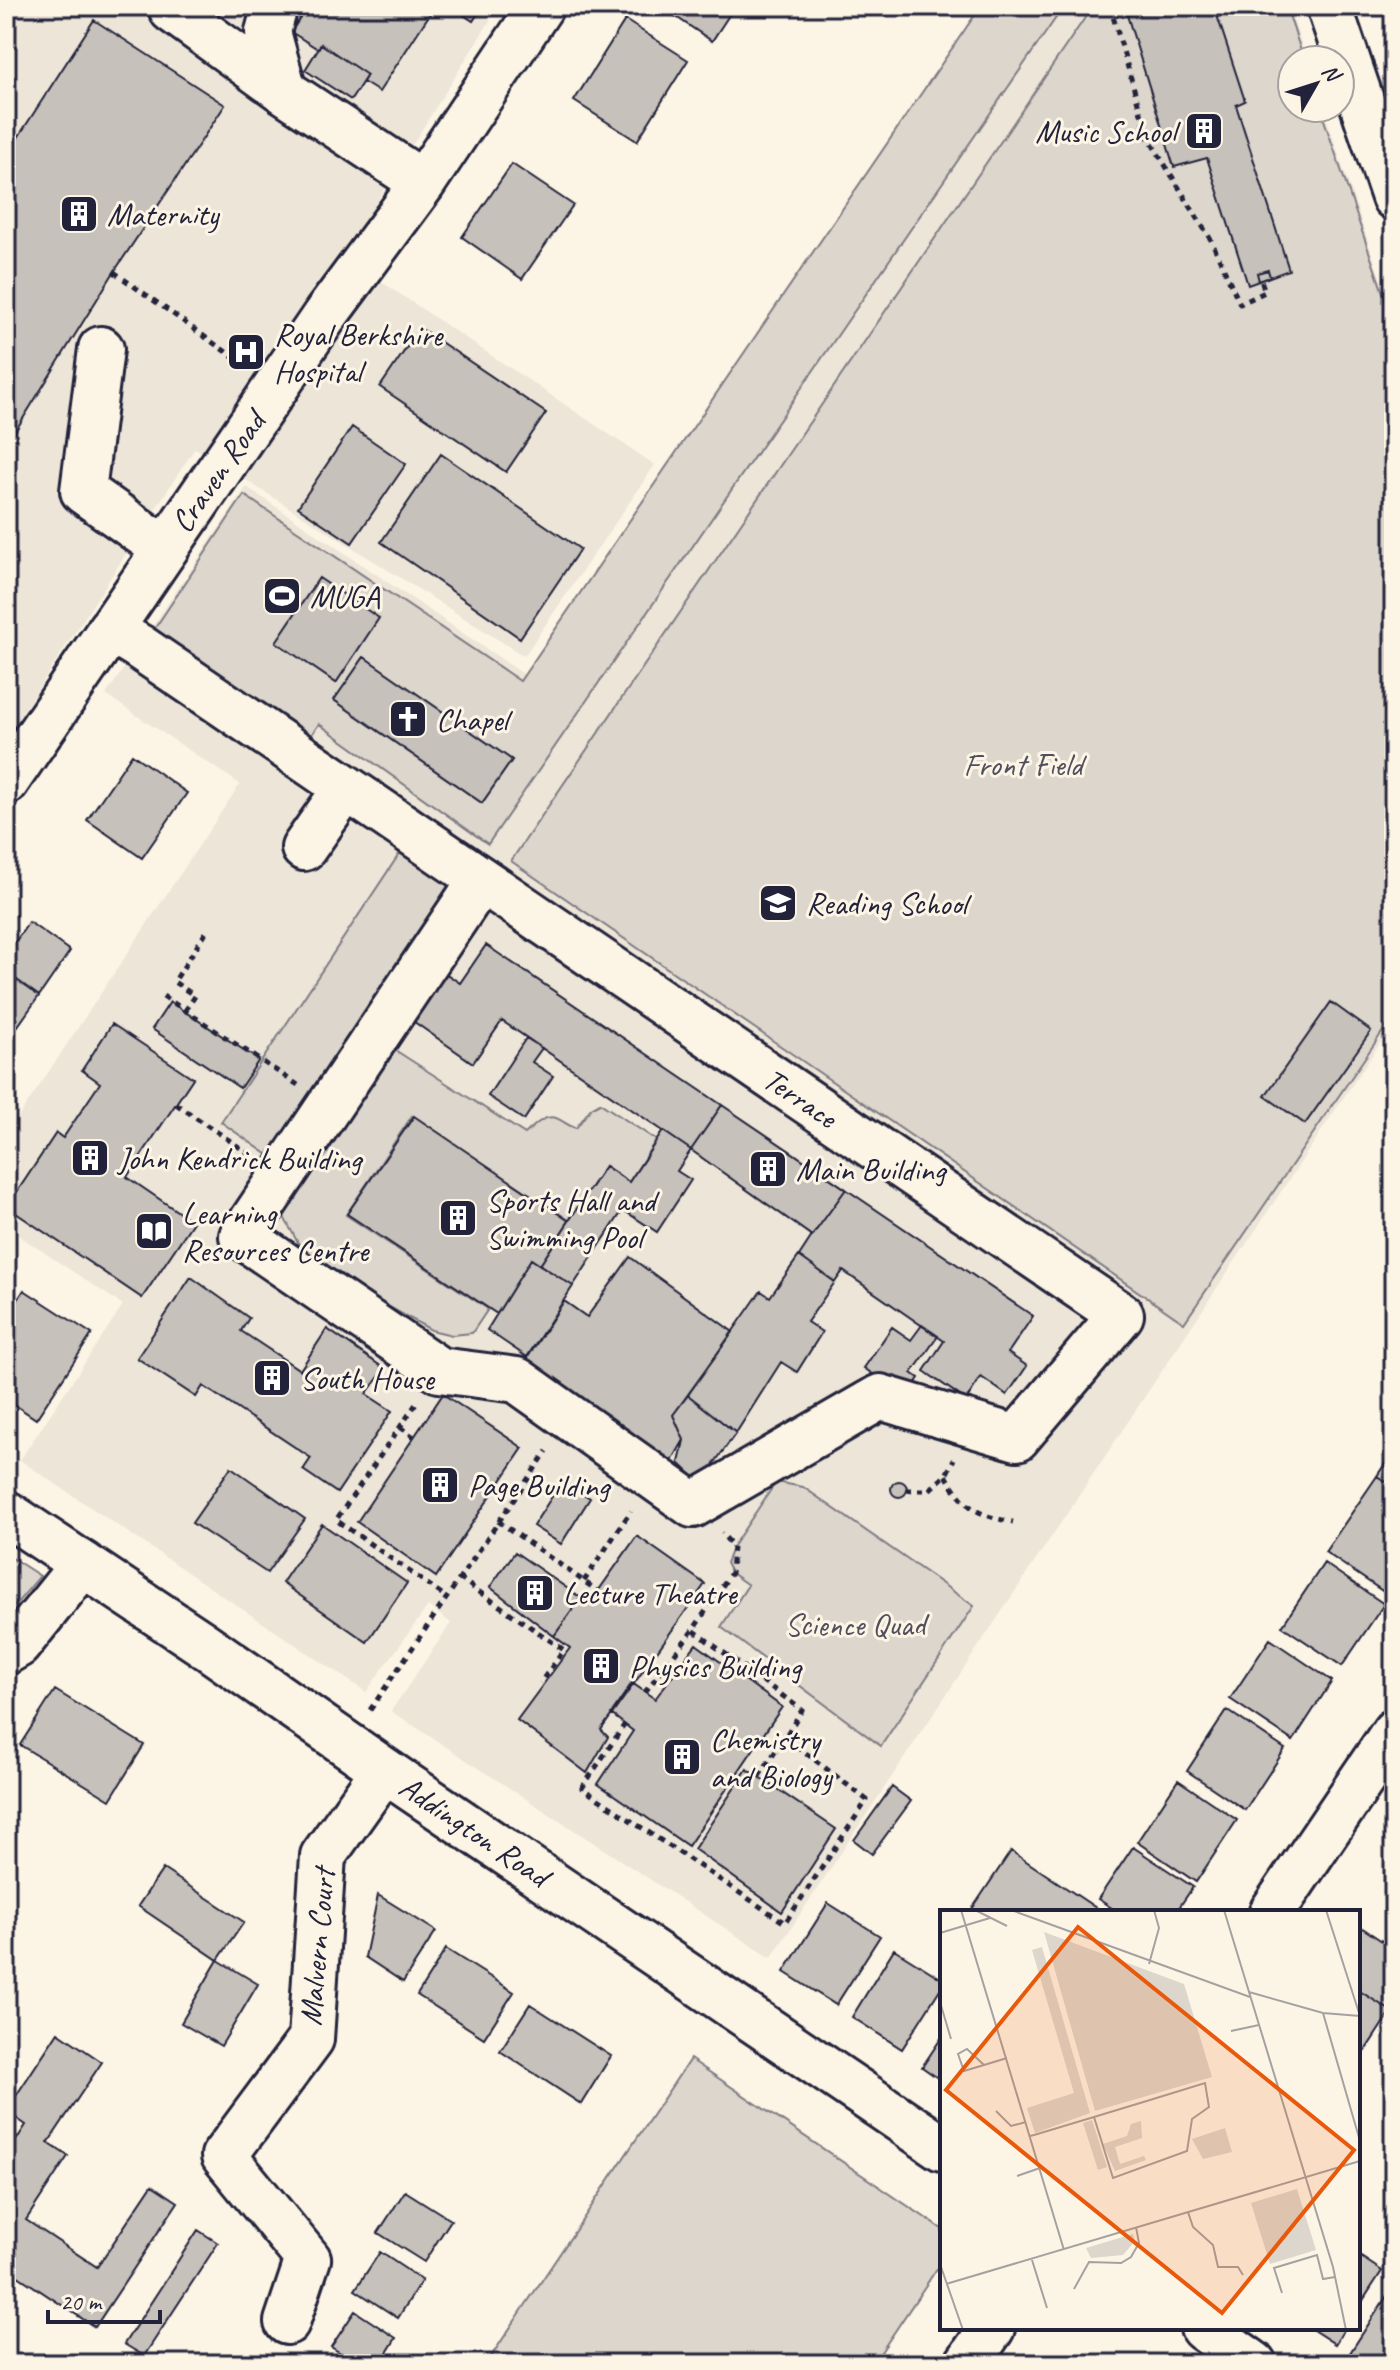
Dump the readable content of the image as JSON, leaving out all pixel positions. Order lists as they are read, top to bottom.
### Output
{
  "streets": {
    "street": [
      "Craven Road",
      "Terrace",
      "Addington Road",
      "Malvern Court"
    ]
  },
  "crossings": [
    ["Craven Road", "Terrace"],
    ["Addington Road", "Malvern Court"]
  ],
  "parks": ["Front Field", "Science Quad"],
  "places": {
    "building": [
      "Music School",
      "Maternity",
      "John Kendrick Building",
      "Main Building",
      "Sports Hall and Swimming Pool",
      "South House",
      "Page Building",
      "Lecture Theatre",
      "Physics Building",
      "Chemistry and Biology"
    ],
    "hospital": ["Royal Berkshire Hospital"],
    "sports": ["MUGA"],
    "church": ["Chapel"],
    "school or university": ["Reading School"],
    "library": ["Learning Resources Centre"]
  },
  "scale_bar": "20 m",
  "north": "top right"
}
